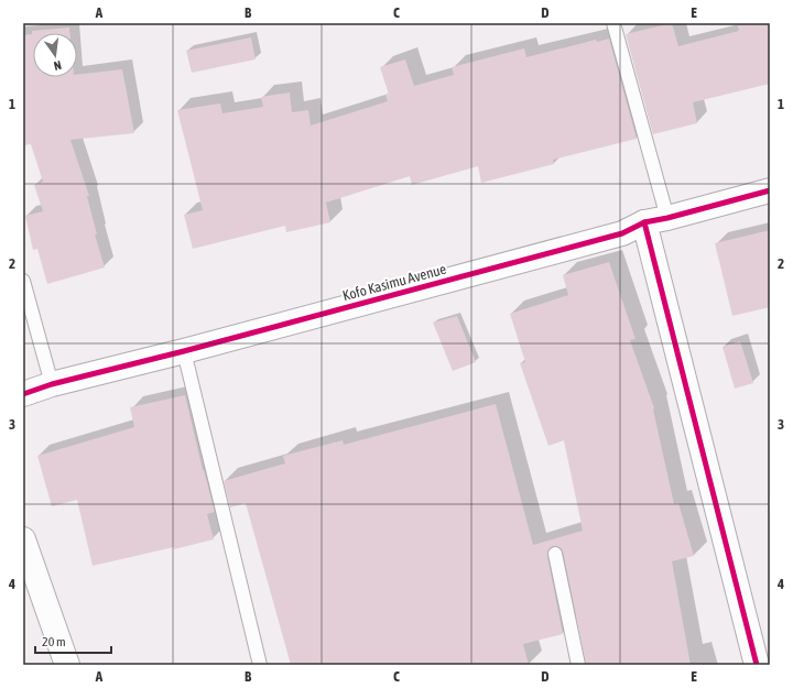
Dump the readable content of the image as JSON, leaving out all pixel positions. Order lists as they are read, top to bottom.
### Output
{
  "streets": {
    "street": ["Kofo Kasimu Avenue"]
  },
  "scale_bar": "20 m",
  "north": "bottom",
  "grid": {
    "columns": [
      "A",
      "B",
      "C",
      "D",
      "E"
    ],
    "rows": [
      "1",
      "2",
      "3",
      "4"
    ]
  }
}
